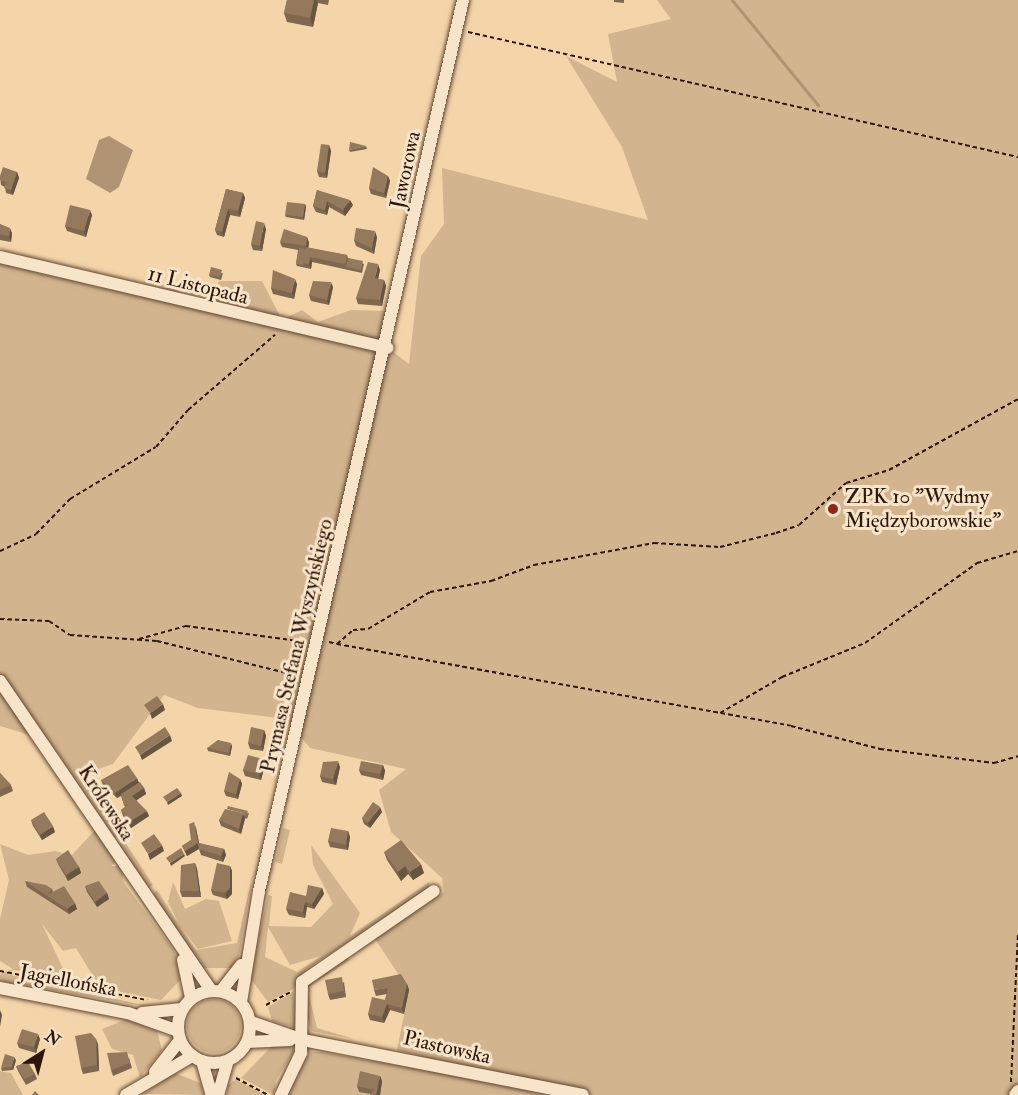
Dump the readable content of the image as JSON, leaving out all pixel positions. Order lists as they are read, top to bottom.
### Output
{
  "streets": {
    "street": [
      "Jaworowa",
      "11 Listopada",
      "Prymasa Stefana Wyszyńskiego",
      "Królewska",
      "Jagiellońska",
      "Piastowska"
    ]
  },
  "crossings": [
    ["Jaworowa", "11 Listopada"],
    ["Jaworowa", "Prymasa Stefana Wyszyńskiego"],
    ["11 Listopada", "Prymasa Stefana Wyszyńskiego"],
    ["Prymasa Stefana Wyszyńskiego", "Królewska"],
    ["Prymasa Stefana Wyszyńskiego", "Jagiellońska"],
    ["Prymasa Stefana Wyszyńskiego", "Piastowska"],
    ["Królewska", "Jagiellońska"],
    ["Królewska", "Piastowska"],
    ["Jagiellońska", "Piastowska"]
  ],
  "places": ["ZPK 10 \"Wydmy Międzyborowskie\""],
  "north": "top right"
}
